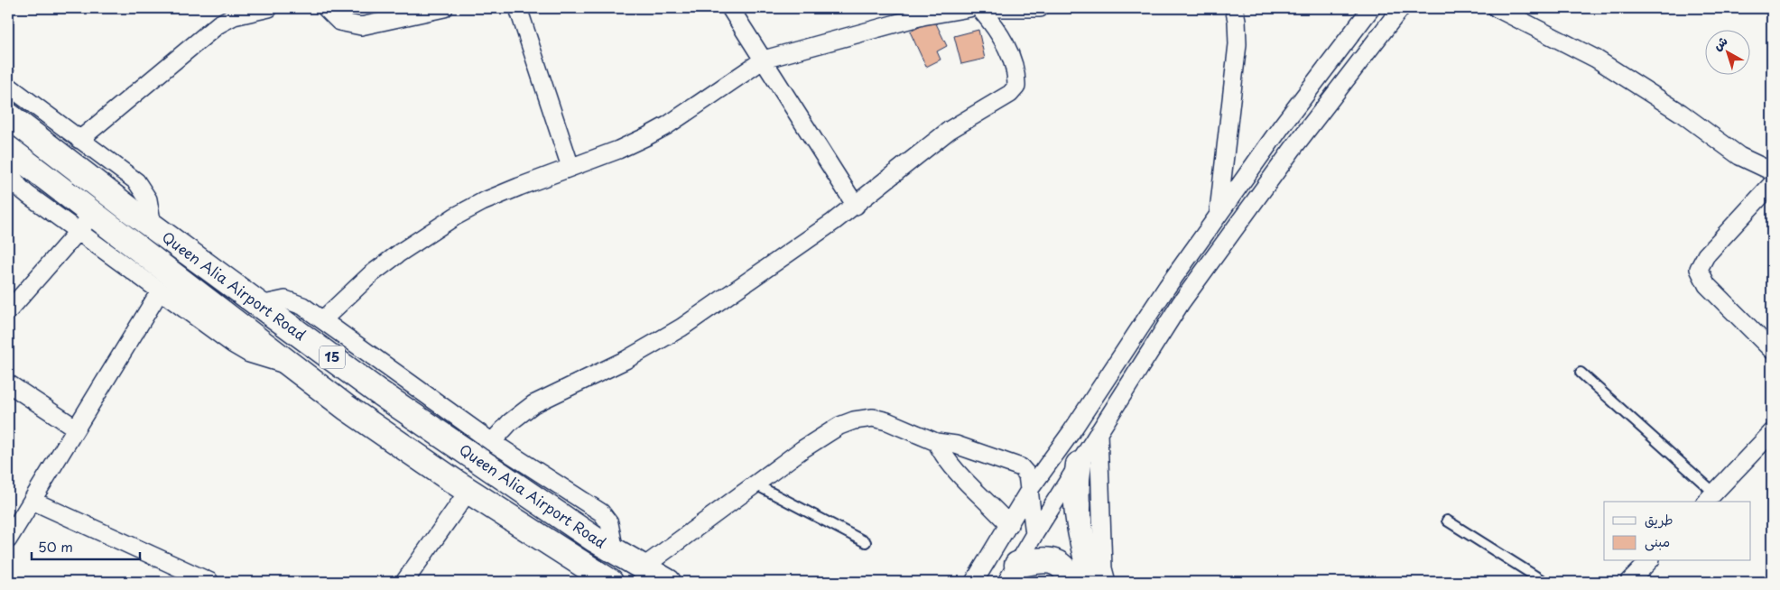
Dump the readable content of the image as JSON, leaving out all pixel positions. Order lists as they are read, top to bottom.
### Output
{
  "streets": {
    "highway": ["Queen Alia Airport Road", "15"]
  },
  "legend": ["طريق", "مبنى"],
  "scale_bar": "50 m",
  "north": "top left"
}
